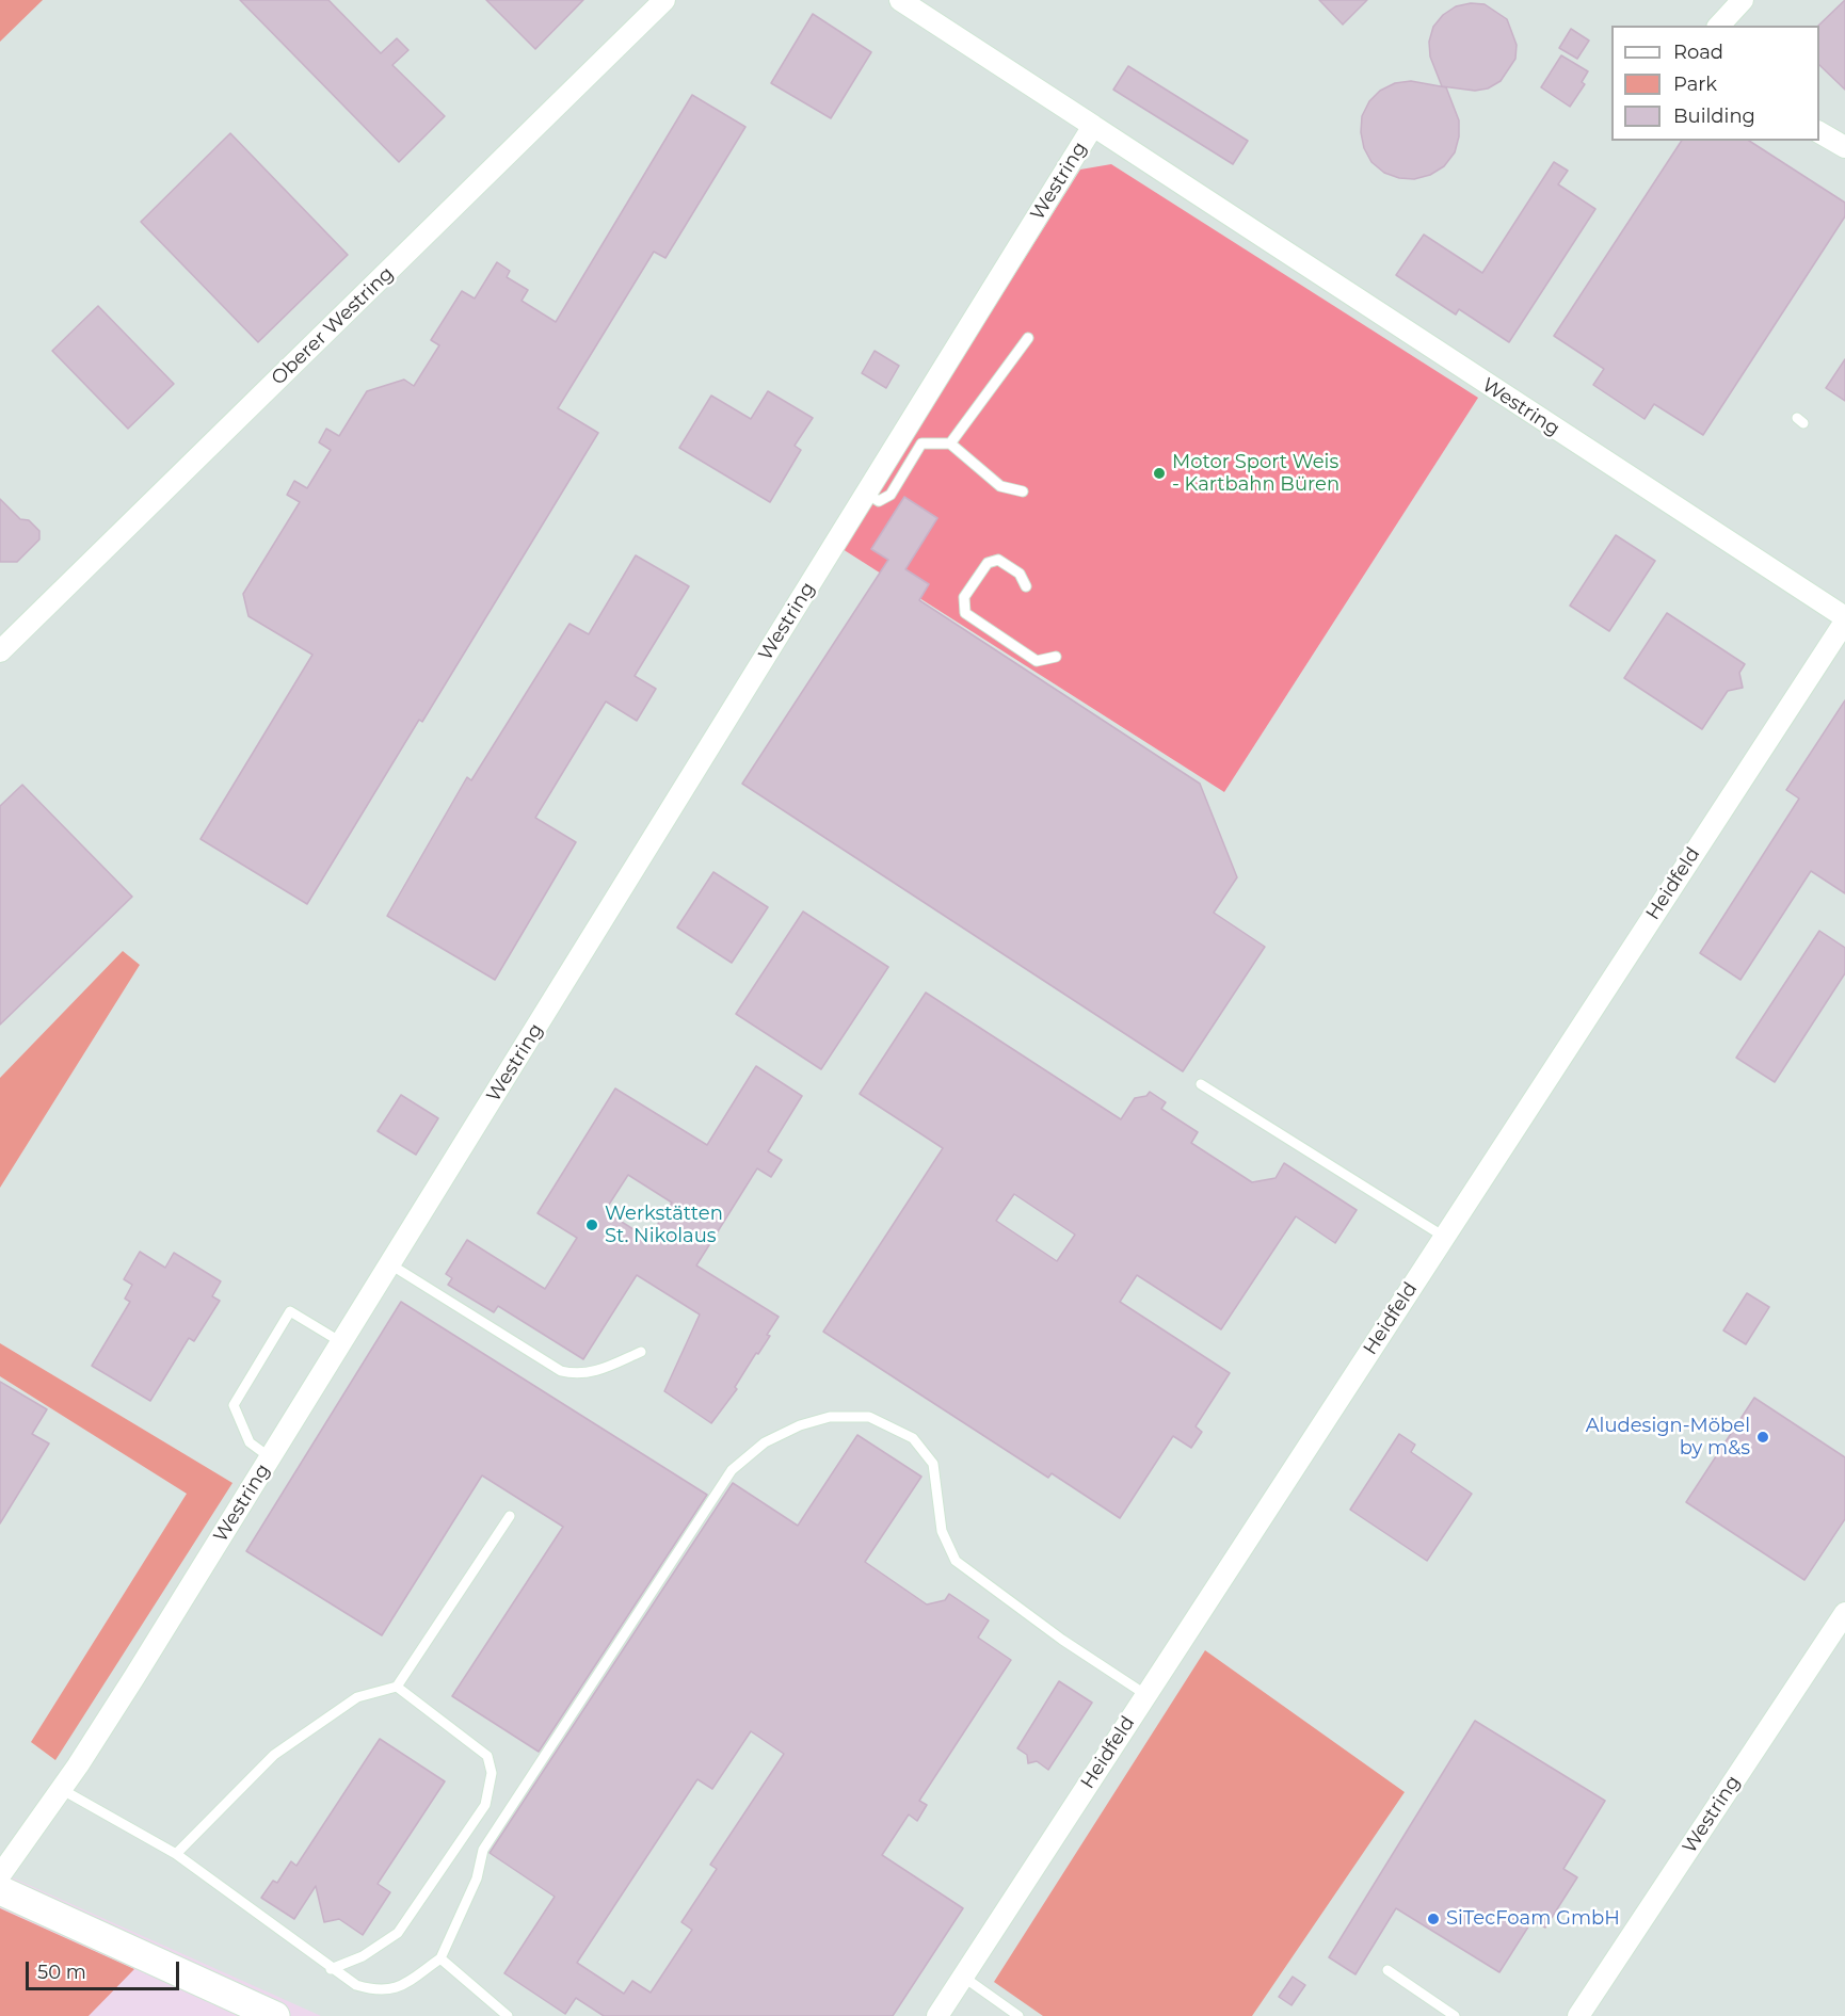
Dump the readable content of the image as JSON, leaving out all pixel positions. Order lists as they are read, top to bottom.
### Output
{
  "streets": {
    "street": ["Westring", "Oberer Westring", "Heidfeld"]
  },
  "crossings": [
    ["Westring", "Heidfeld"]
  ],
  "places": [
    "Motor Sport Weis - Kartbahn Büren",
    "Werkstätten St. Nikolaus",
    "Aludesign-Möbel by m&s",
    "SiTecFoam GmbH"
  ],
  "legend": ["Road", "Park", "Building"],
  "scale_bar": "50 m"
}
